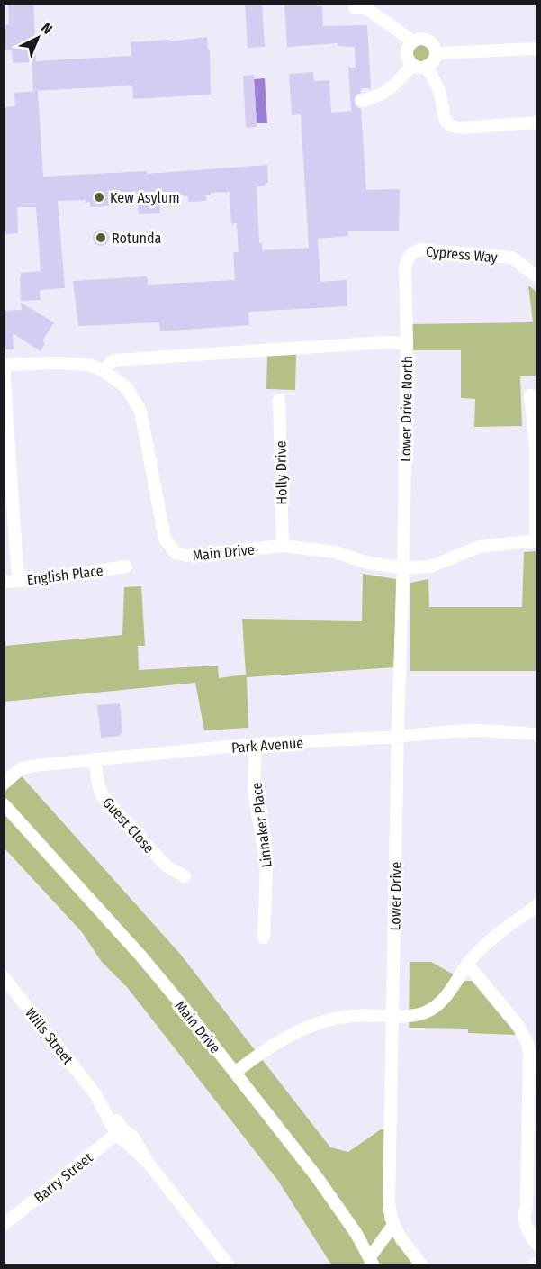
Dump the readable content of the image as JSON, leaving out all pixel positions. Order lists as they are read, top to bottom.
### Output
{
  "streets": {
    "street": [
      "Cypress Way",
      "Lower Drive North",
      "Holly Drive",
      "Main Drive",
      "English Place",
      "Park Avenue",
      "Guest Close",
      "Linnaker Place",
      "Lower Drive",
      "Wills Street",
      "Barry Street"
    ]
  },
  "crossings": [
    ["Cypress Way", "Lower Drive North"],
    ["Lower Drive North", "Main Drive"],
    ["Lower Drive North", "Lower Drive"],
    ["Holly Drive", "Main Drive"],
    ["Main Drive", "Lower Drive"],
    ["Park Avenue", "Guest Close"],
    ["Park Avenue", "Linnaker Place"],
    ["Park Avenue", "Lower Drive"],
    ["Wills Street", "Barry Street"]
  ],
  "places": ["Kew Asylum", "Rotunda"],
  "north": "top right"
}
